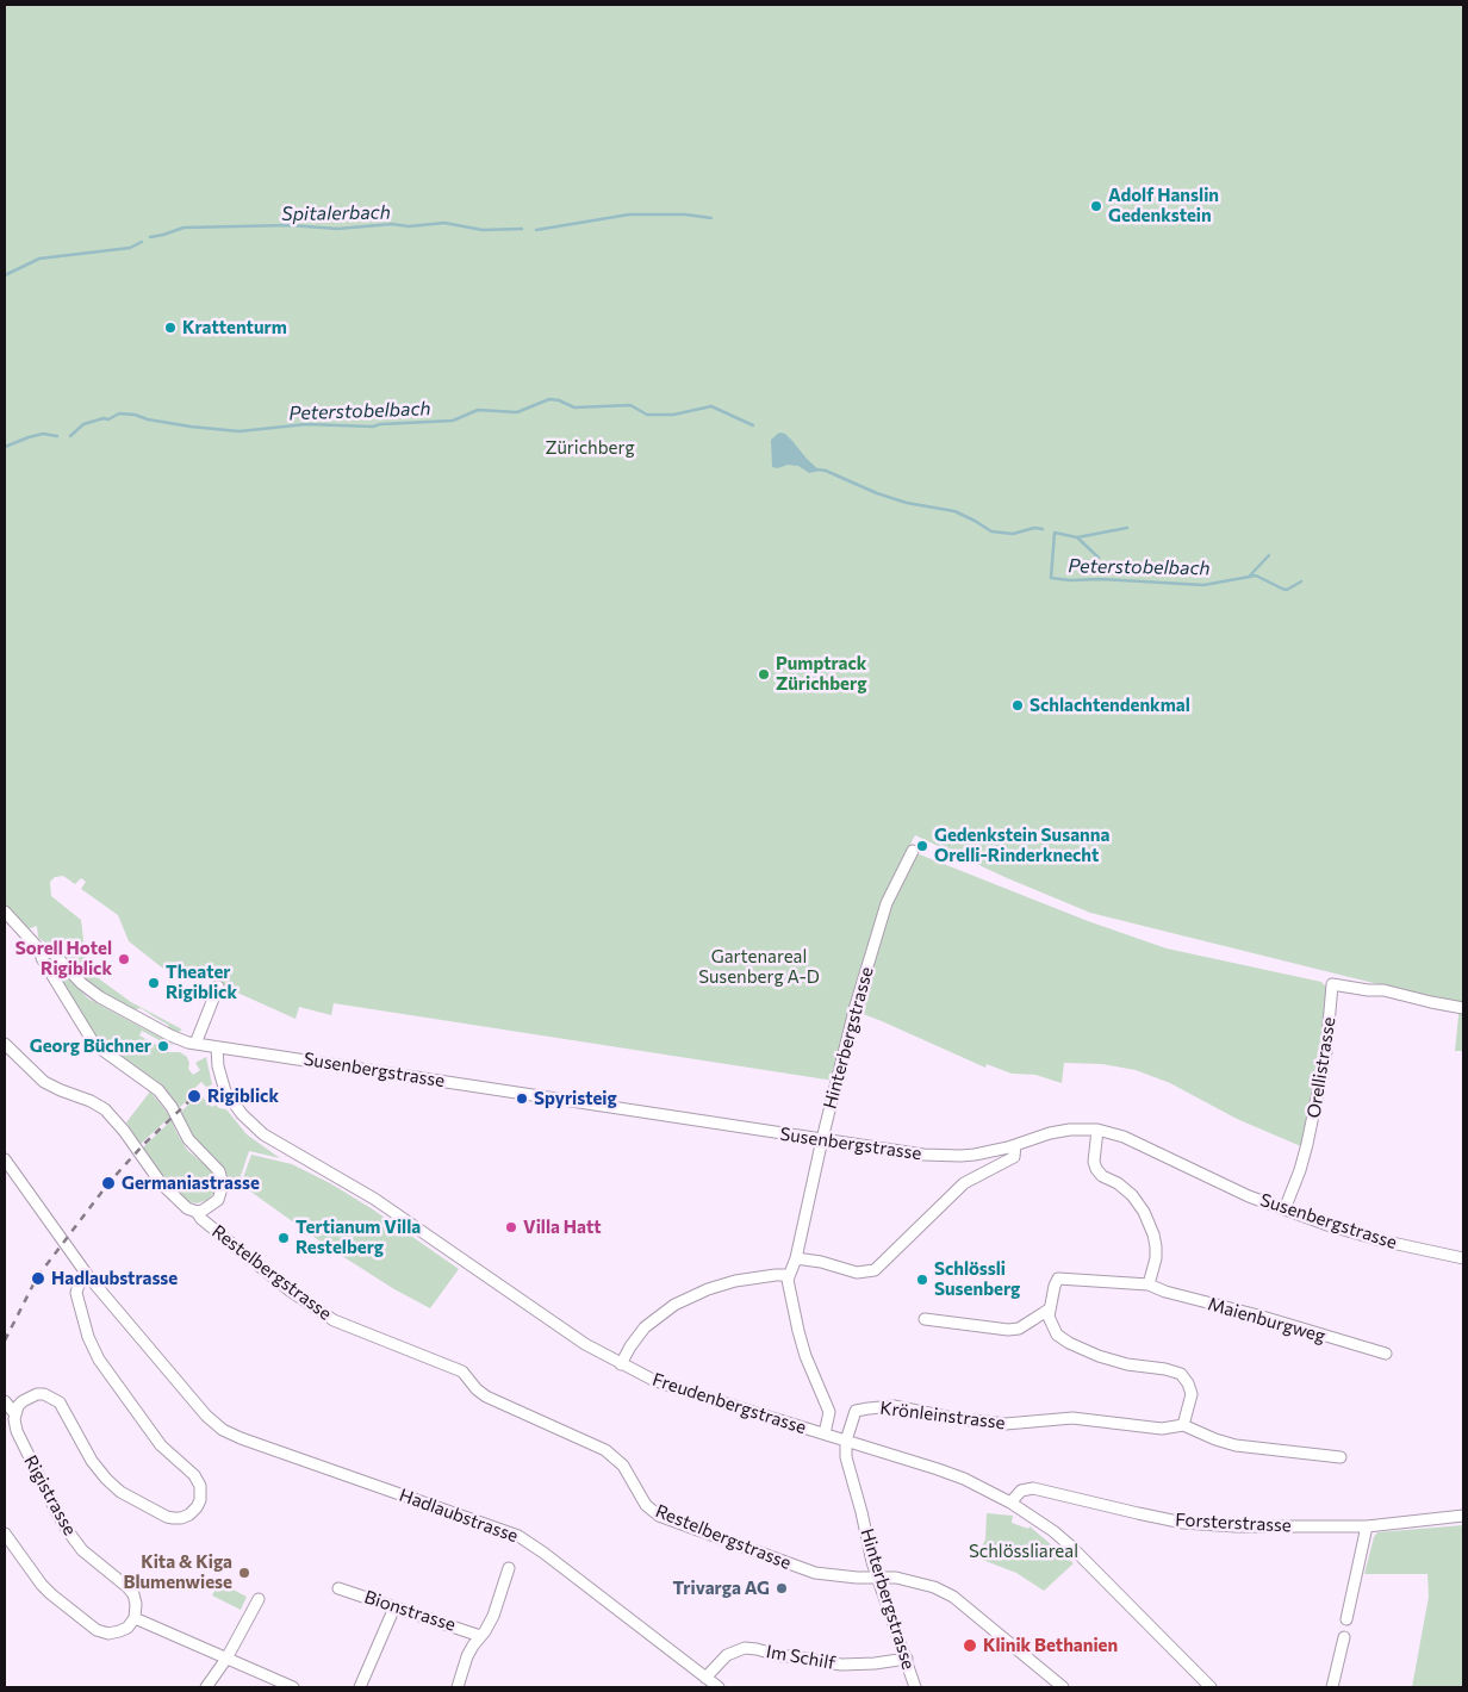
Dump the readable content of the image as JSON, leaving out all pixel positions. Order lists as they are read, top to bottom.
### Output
{
  "streets": {
    "street": [
      "Hinterbergstrasse",
      "Orellistrasse",
      "Susenbergstrasse",
      "Restelbergstrasse",
      "Maienburgweg",
      "Freudenbergstrasse",
      "Krönleinstrasse",
      "Rigistrasse",
      "Hadlaubstrasse",
      "Forsterstrasse",
      "Bionstrasse",
      "Im Schilf"
    ]
  },
  "crossings": [
    ["Hinterbergstrasse", "Susenbergstrasse"],
    ["Hinterbergstrasse", "Restelbergstrasse"],
    ["Hinterbergstrasse", "Freudenbergstrasse"],
    ["Hinterbergstrasse", "Krönleinstrasse"],
    ["Hinterbergstrasse", "Im Schilf"],
    ["Orellistrasse", "Susenbergstrasse"],
    ["Susenbergstrasse", "Freudenbergstrasse"],
    ["Freudenbergstrasse", "Krönleinstrasse"],
    ["Freudenbergstrasse", "Forsterstrasse"],
    ["Hadlaubstrasse", "Im Schilf"]
  ],
  "water": ["Spitalerbach", "Peterstobelbach"],
  "parks": ["Zürichberg", "Gartenareal Susenberg A-D", "Schlössliareal"],
  "places": [
    "Adolf Hanslin Gedenkstein",
    "Krattenturm",
    "Pumptrack Zürichberg",
    "Schlachtendenkmal",
    "Gedenkstein Susanna Orelli-Rinderknecht",
    "Sorell Hotel Rigiblick",
    "Theater Rigiblick",
    "Georg Büchner",
    "Rigiblick",
    "Spyristeig",
    "Germaniastrasse",
    "Villa Hatt",
    "Tertianum Villa Restelberg",
    "Hadlaubstrasse",
    "Schlössli Susenberg",
    "Kita & Kiga Blumenwiese",
    "Trivarga AG",
    "Klinik Bethanien"
  ]
}
